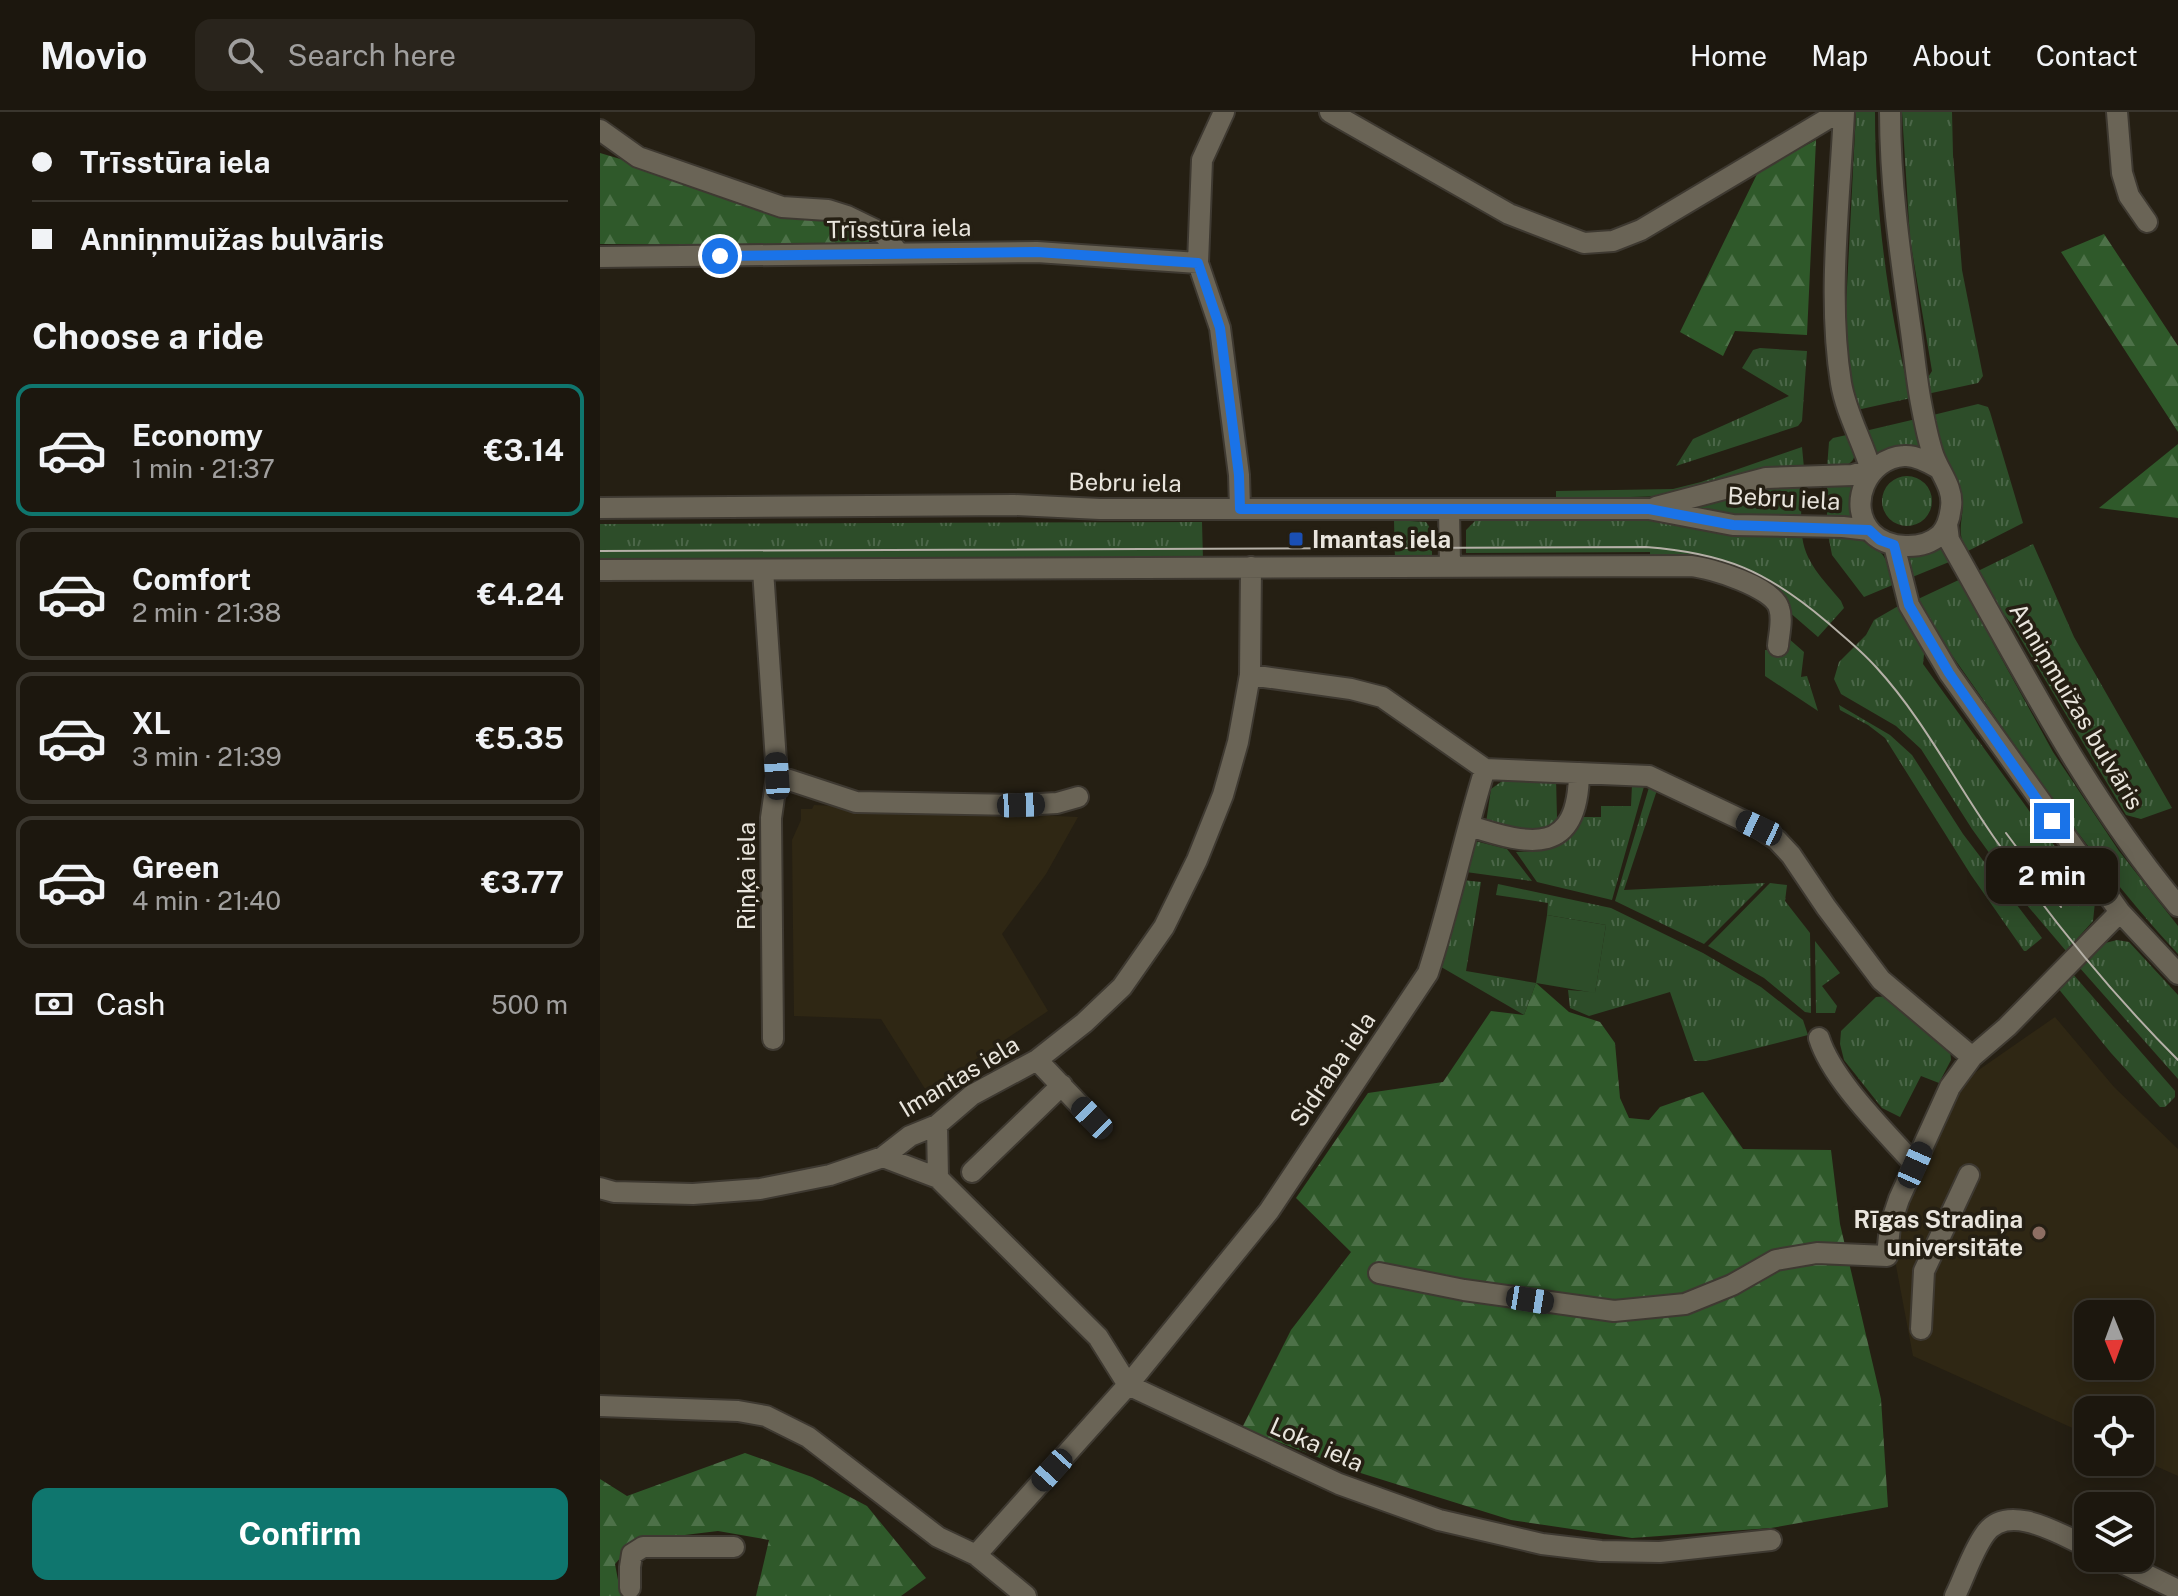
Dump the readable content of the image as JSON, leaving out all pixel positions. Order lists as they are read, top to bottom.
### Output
{
  "streets": {
    "street": [
      "Trīsstūra iela",
      "Bebru iela",
      "Anniņmuižas bulvāris",
      "Riņķa iela",
      "Sidraba iela",
      "Imantas iela",
      "Loka iela"
    ]
  },
  "crossings": [
    ["Bebru iela", "Anniņmuižas bulvāris"],
    ["Sidraba iela", "Loka iela"]
  ],
  "places": {
    "transit": ["Imantas iela"],
    "other": ["Rīgas Stradiņa universitāte"]
  },
  "north": "bottom",
  "page": {
    "header": "Movio",
    "search": "Search here",
    "nav": [
      "Home",
      "Map",
      "About",
      "Contact"
    ],
    "banner": ["Trīsstūra iela", "Anniņmuižas bulvāris"],
    "heading": "Choose a ride",
    "list": [
      {
        "name": "Economy",
        "note": "1 min · 21:37",
        "value": "€3.14"
      },
      {
        "name": "Comfort",
        "note": "2 min · 21:38",
        "value": "€4.24"
      },
      {
        "name": "XL",
        "note": "3 min · 21:39",
        "value": "€5.35"
      },
      {
        "name": "Green",
        "note": "4 min · 21:40",
        "value": "€3.77"
      }
    ],
    "bubble": "2 min",
    "pay": ["Cash", "500 m"],
    "buttons": "Confirm"
  }
}
